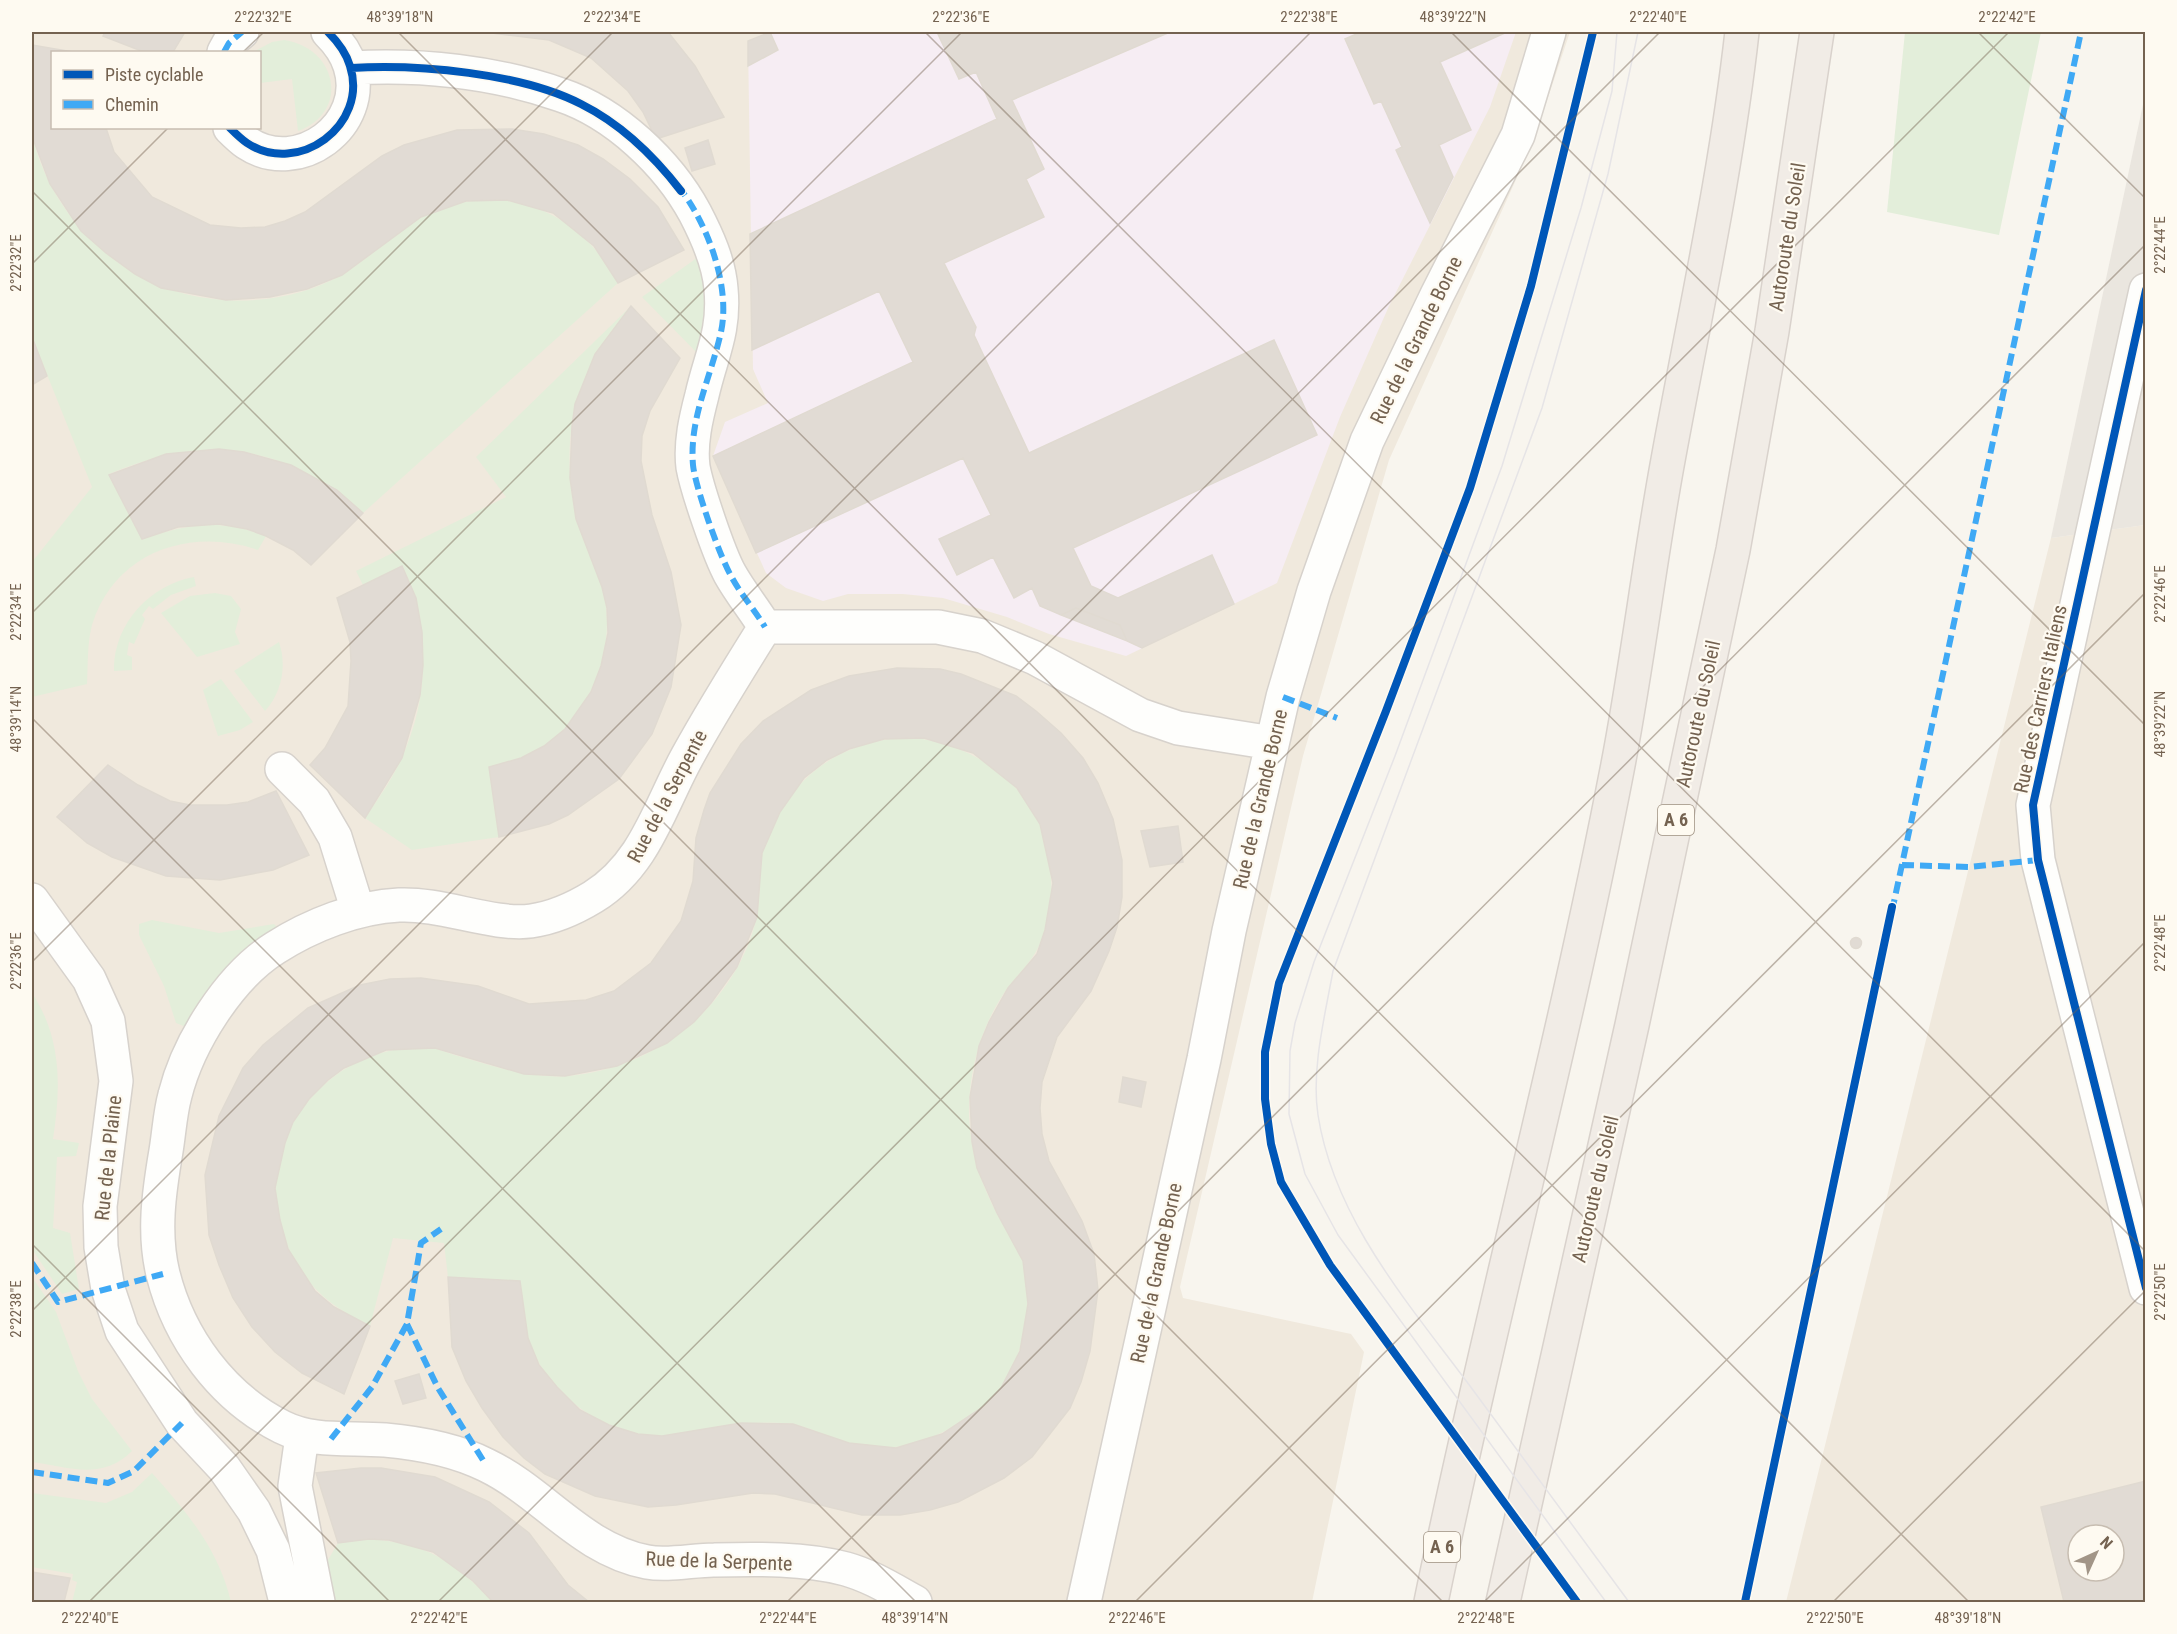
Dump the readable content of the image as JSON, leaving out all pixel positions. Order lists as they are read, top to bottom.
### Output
{
  "streets": {
    "highway": ["Autoroute du Soleil", "A 6"],
    "street": [
      "Rue de la Grande Borne",
      "Rue des Carriers Italiens",
      "Rue de la Serpente",
      "Rue de la Plaine"
    ]
  },
  "legend": ["Piste cyclable", "Chemin"],
  "north": "top right",
  "coordinates": [
    "2°22'32\"E",
    "48°39'18\"N",
    "2°22'34\"E",
    "2°22'36\"E",
    "2°22'38\"E",
    "48°39'22\"N",
    "2°22'40\"E",
    "2°22'42\"E",
    "2°22'44\"E",
    "2°22'46\"E",
    "48°39'14\"N",
    "2°22'48\"E",
    "2°22'50\"E"
  ]
}
